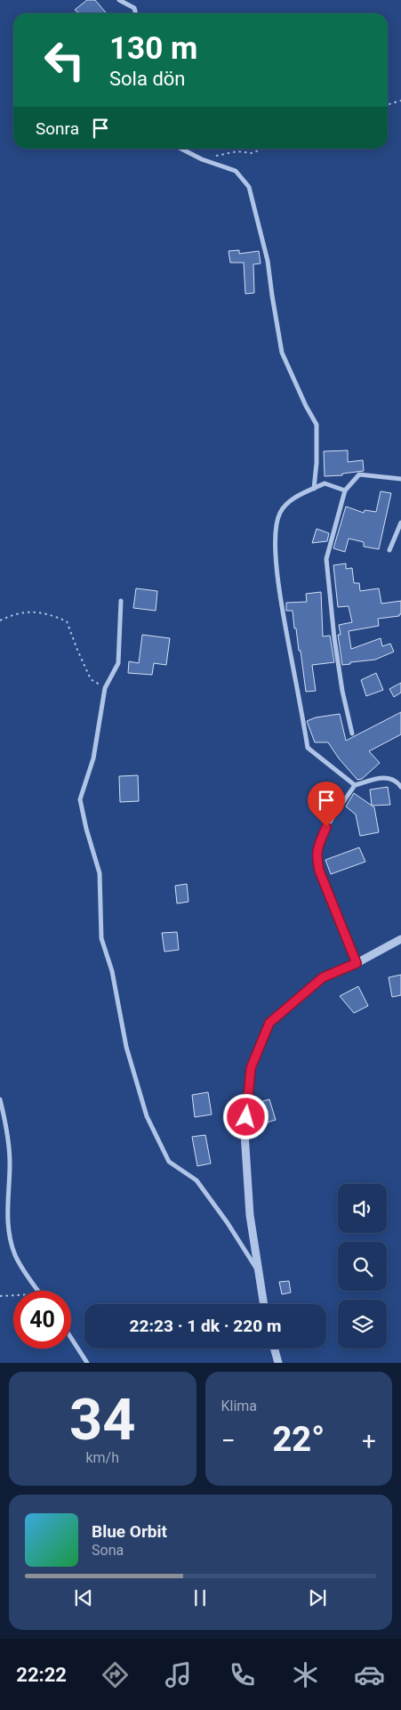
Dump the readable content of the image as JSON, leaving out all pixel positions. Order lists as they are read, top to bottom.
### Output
{
  "page": {
    "turn": ["130 m", "Sola dön"],
    "then": "Sonra",
    "limit": "40",
    "trip": "22:23 · 1 dk · 220 m",
    "tile": [
      ["34", "km/h"],
      "Klima"
    ],
    "heat": ["−", "22°", "+"],
    "song": ["Blue Orbit", "Sona"],
    "tabs": "22:22"
  }
}
